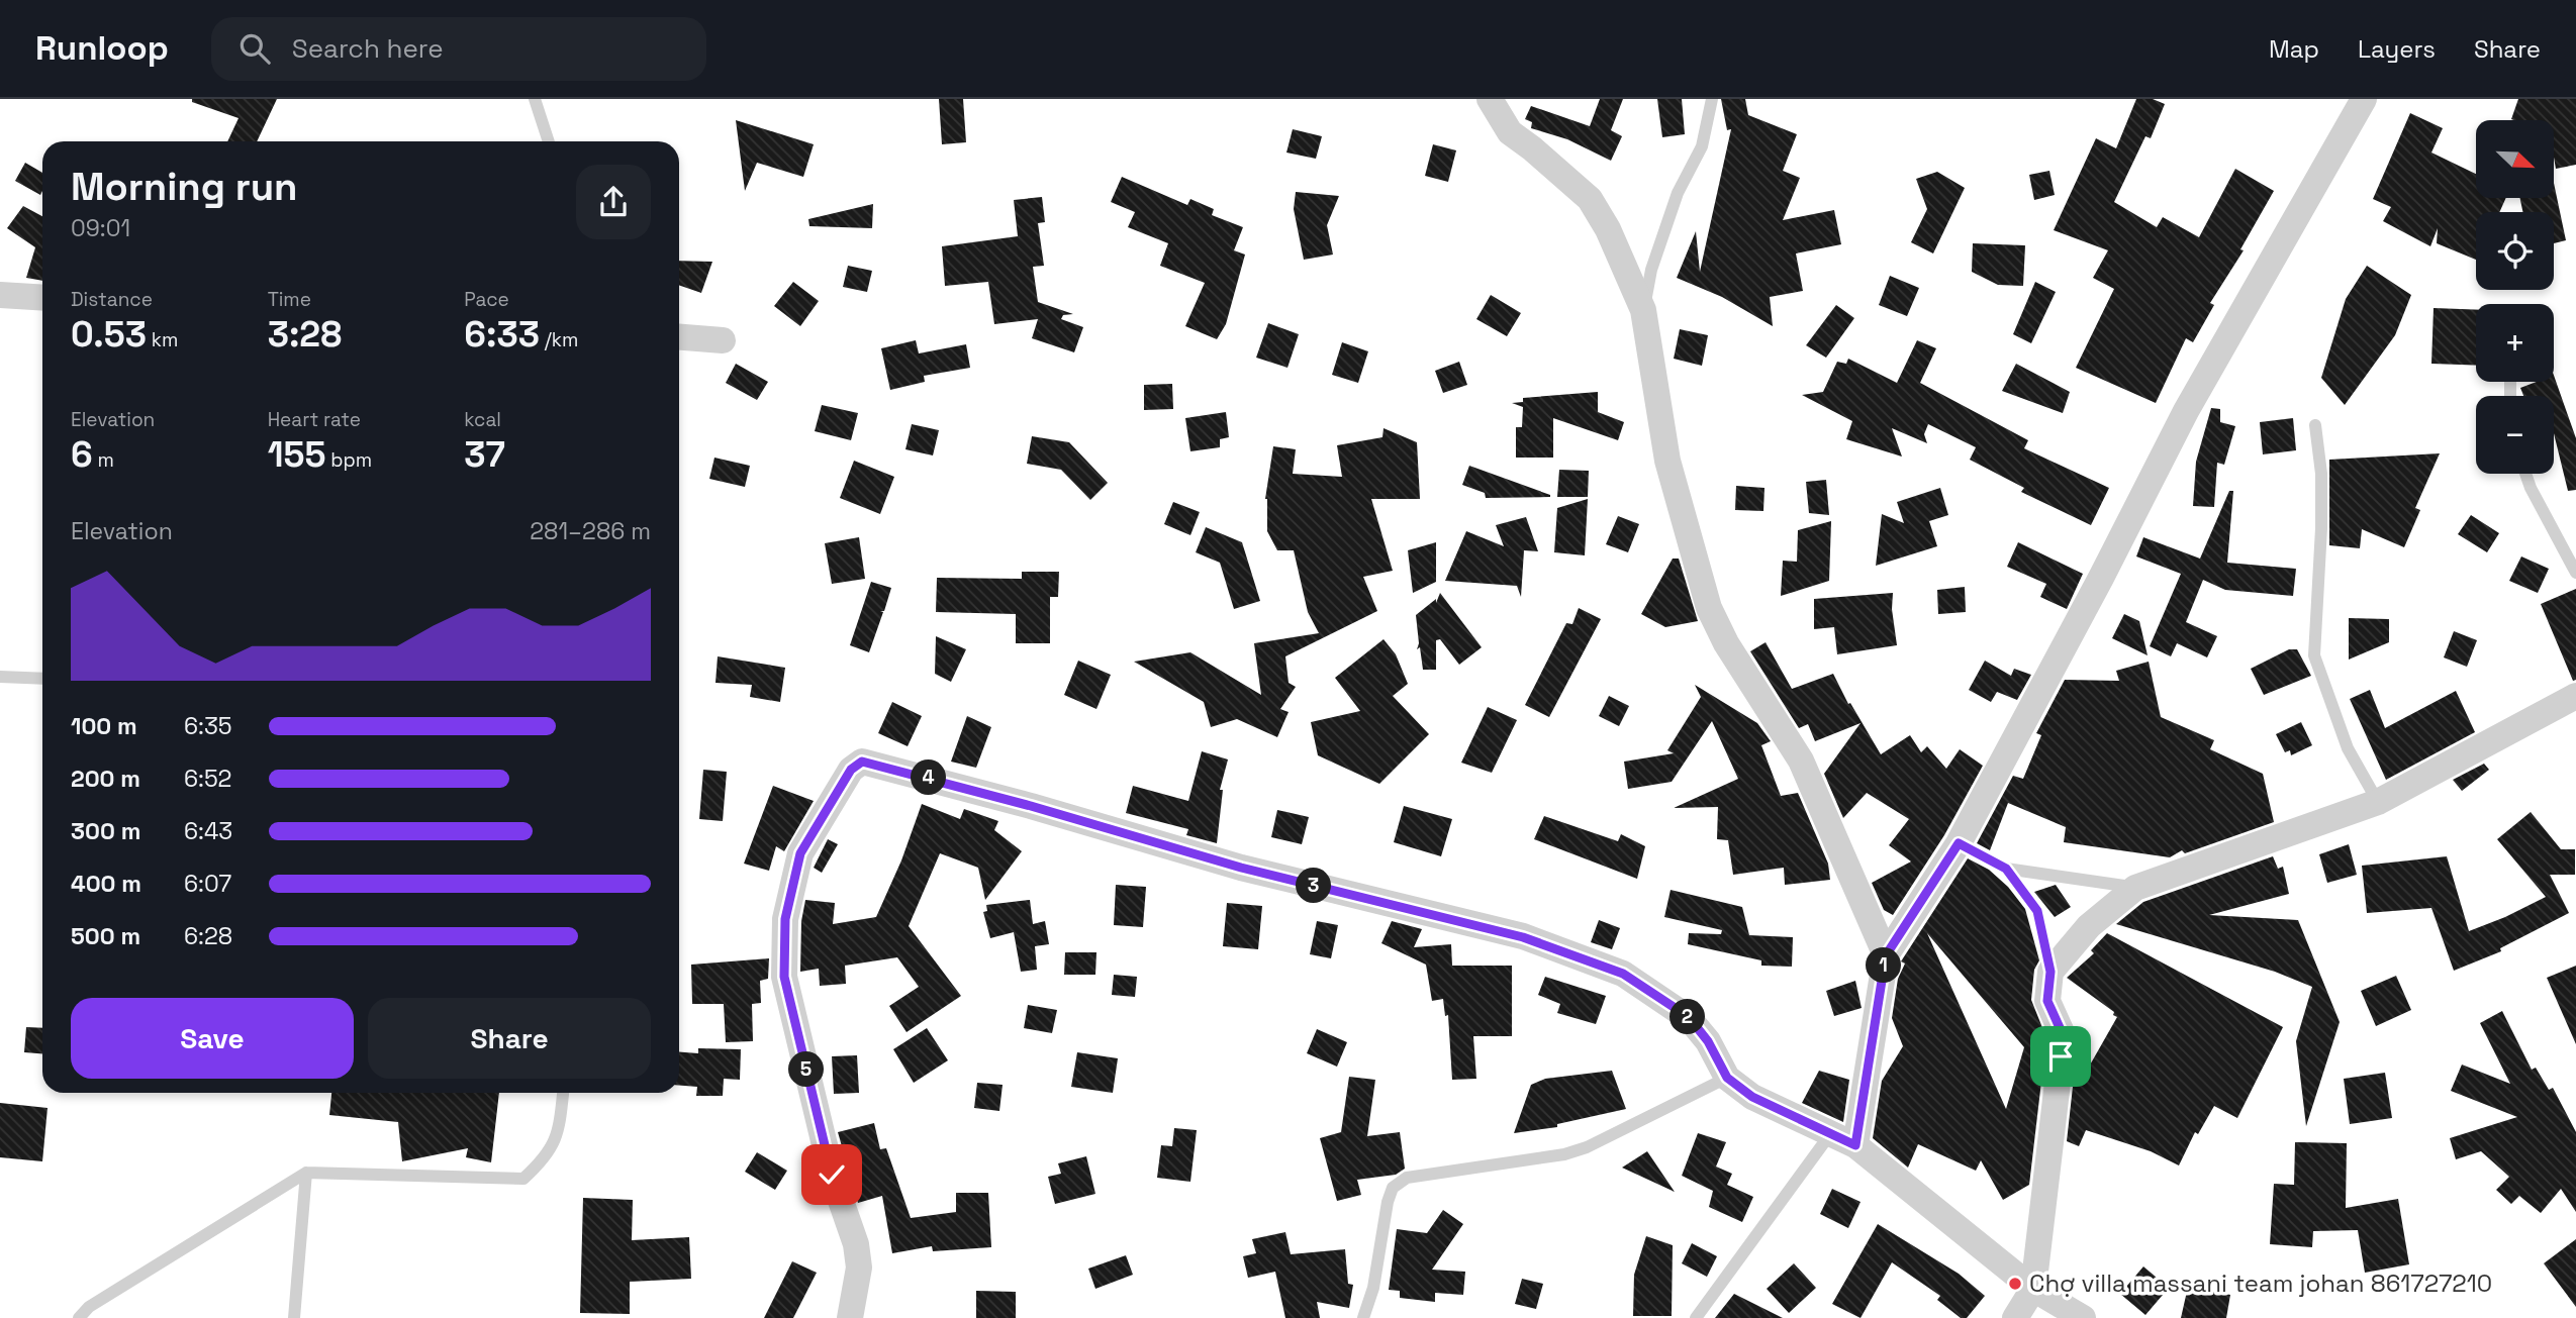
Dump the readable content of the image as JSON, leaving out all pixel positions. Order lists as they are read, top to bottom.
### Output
{
  "places": ["Chợ villa massani team johan 861727210"],
  "north": "bottom right",
  "page": {
    "header": "Runloop",
    "search": "Search here",
    "nav": ["Map", "Layers", "Share"],
    "map_buttons": ["+", "−"],
    "heading": ["Morning run", "09:01"],
    "stats": [
      ["Distance", "0.53 km"],
      ["Time", "3:28"],
      ["Pace", "6:33 /km"],
      ["Elevation", "6 m"],
      ["Heart rate", "155 bpm"],
      ["kcal", "37"]
    ],
    "chart": ["Elevation", "281–286 m"],
    "list": [
      {
        "name": "100 m",
        "note": "6:35"
      },
      {
        "name": "200 m",
        "note": "6:52"
      },
      {
        "name": "300 m",
        "note": "6:43"
      },
      {
        "name": "400 m",
        "note": "6:07"
      },
      {
        "name": "500 m",
        "note": "6:28"
      }
    ],
    "pins": [
      "4",
      "3",
      "1",
      "2",
      "5"
    ],
    "buttons": ["Save", "Share"]
  }
}
